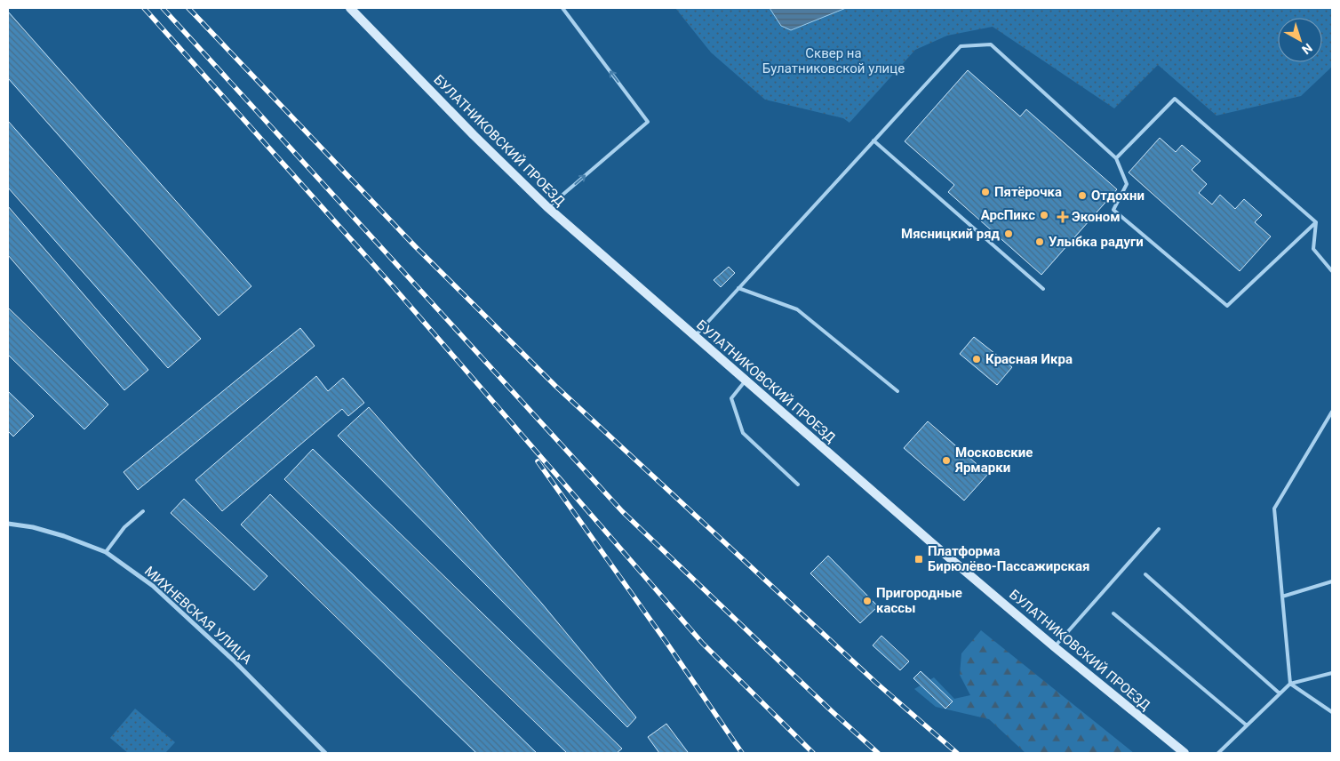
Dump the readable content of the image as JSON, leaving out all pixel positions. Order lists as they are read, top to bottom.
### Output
{
  "streets": {
    "street": ["БУЛАТНИКОВСКИЙ ПРОЕЗД", "МИХНЕВСКАЯ УЛИЦА"]
  },
  "parks": ["Сквер на Булатниковской улице"],
  "places": {
    "other": [
      "Пятёрочка",
      "Отдохни",
      "АрсПикс",
      "Мясницкий ряд",
      "Улыбка радуги",
      "Красная Икра",
      "Московские Ярмарки",
      "Пригородные кассы"
    ],
    "health": ["Эконом"],
    "transit": ["Платформа Бирюлёво-Пассажирская"]
  },
  "north": "bottom right"
}
